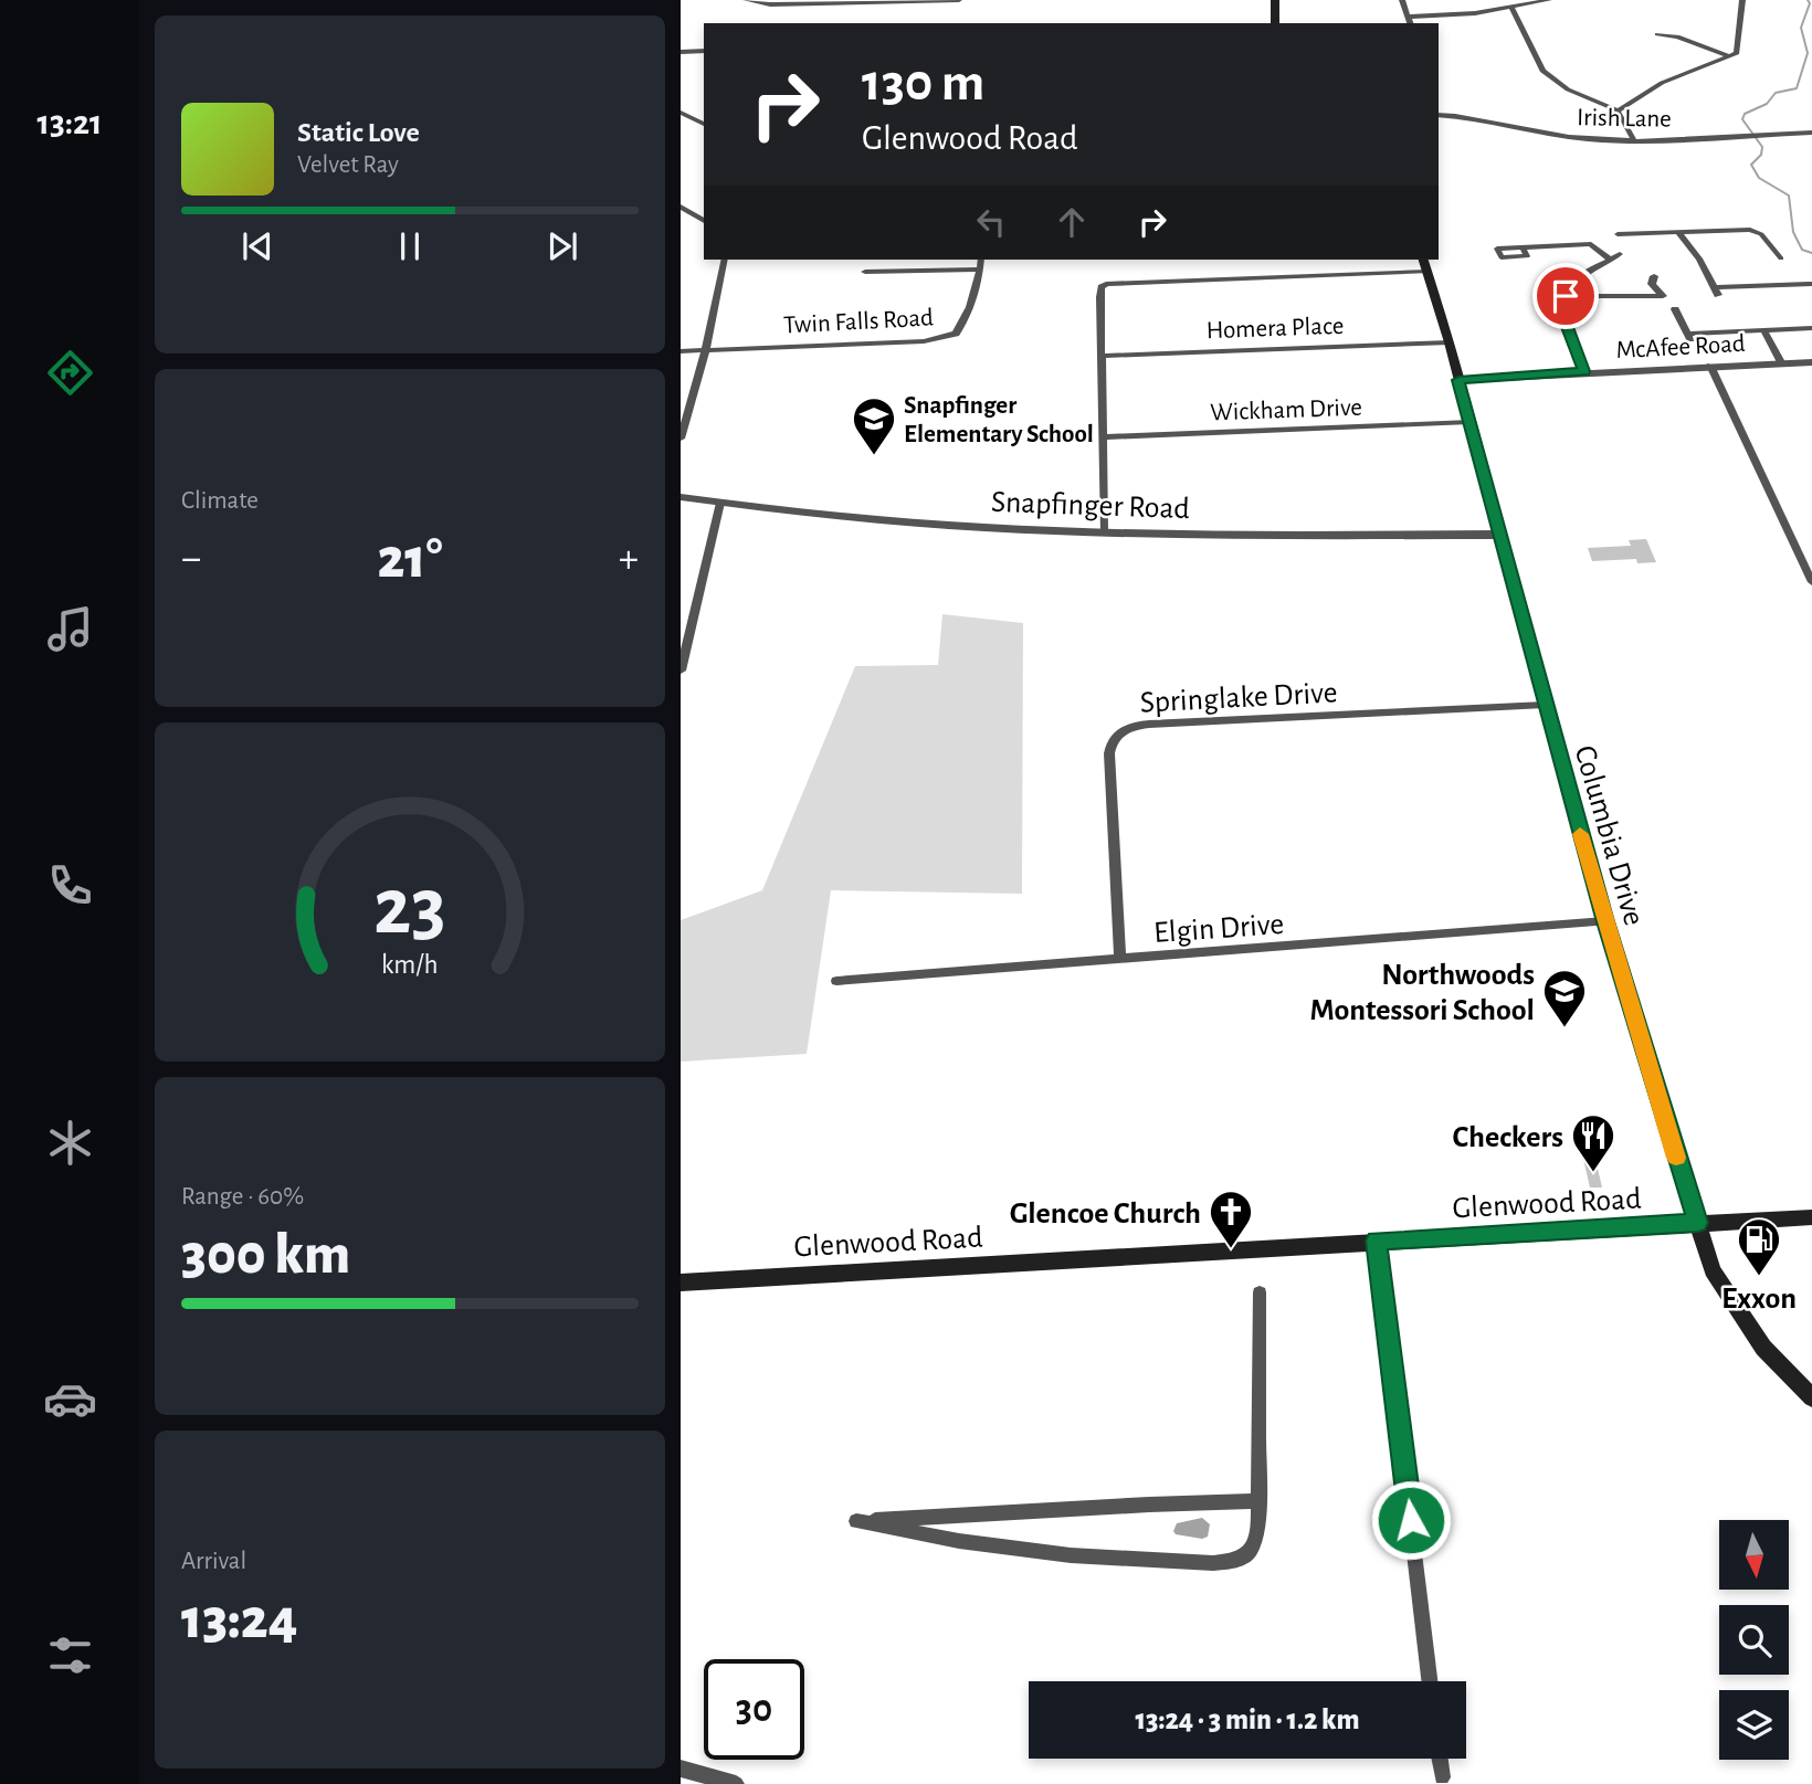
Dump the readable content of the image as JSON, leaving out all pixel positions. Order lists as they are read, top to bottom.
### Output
{
  "streets": {
    "main road": ["Columbia Drive", "Glenwood Road"],
    "street": [
      "Irish Lane",
      "Twin Falls Road",
      "Homera Place",
      "McAfee Road",
      "Wickham Drive",
      "Snapfinger Road",
      "Springlake Drive",
      "Elgin Drive"
    ]
  },
  "crossings": [
    ["Homera Place", "Columbia Drive"],
    ["McAfee Road", "Columbia Drive"],
    ["Wickham Drive", "Columbia Drive"],
    ["Snapfinger Road", "Columbia Drive"],
    ["Springlake Drive", "Columbia Drive"],
    ["Springlake Drive", "Elgin Drive"],
    ["Columbia Drive", "Elgin Drive"],
    ["Columbia Drive", "Glenwood Road"]
  ],
  "places": {
    "school or university": ["Snapfinger Elementary School", "Northwoods Montessori School"],
    "restaurant": ["Checkers"],
    "church": ["Glencoe Church"],
    "fuel station": ["Exxon"]
  },
  "north": "bottom",
  "page": {
    "tabs": "13:21",
    "turn": ["130 m", "Glenwood Road"],
    "song": ["Static Love", "Velvet Ray"],
    "tile": [
      "Climate",
      ["Range · 60%", "300 km"],
      ["Arrival", "13:24"]
    ],
    "heat": ["−", "21°", "+"],
    "limit": "30",
    "trip": "13:24 · 3 min · 1.2 km",
    "gauge": ["23", "km/h"]
  }
}
